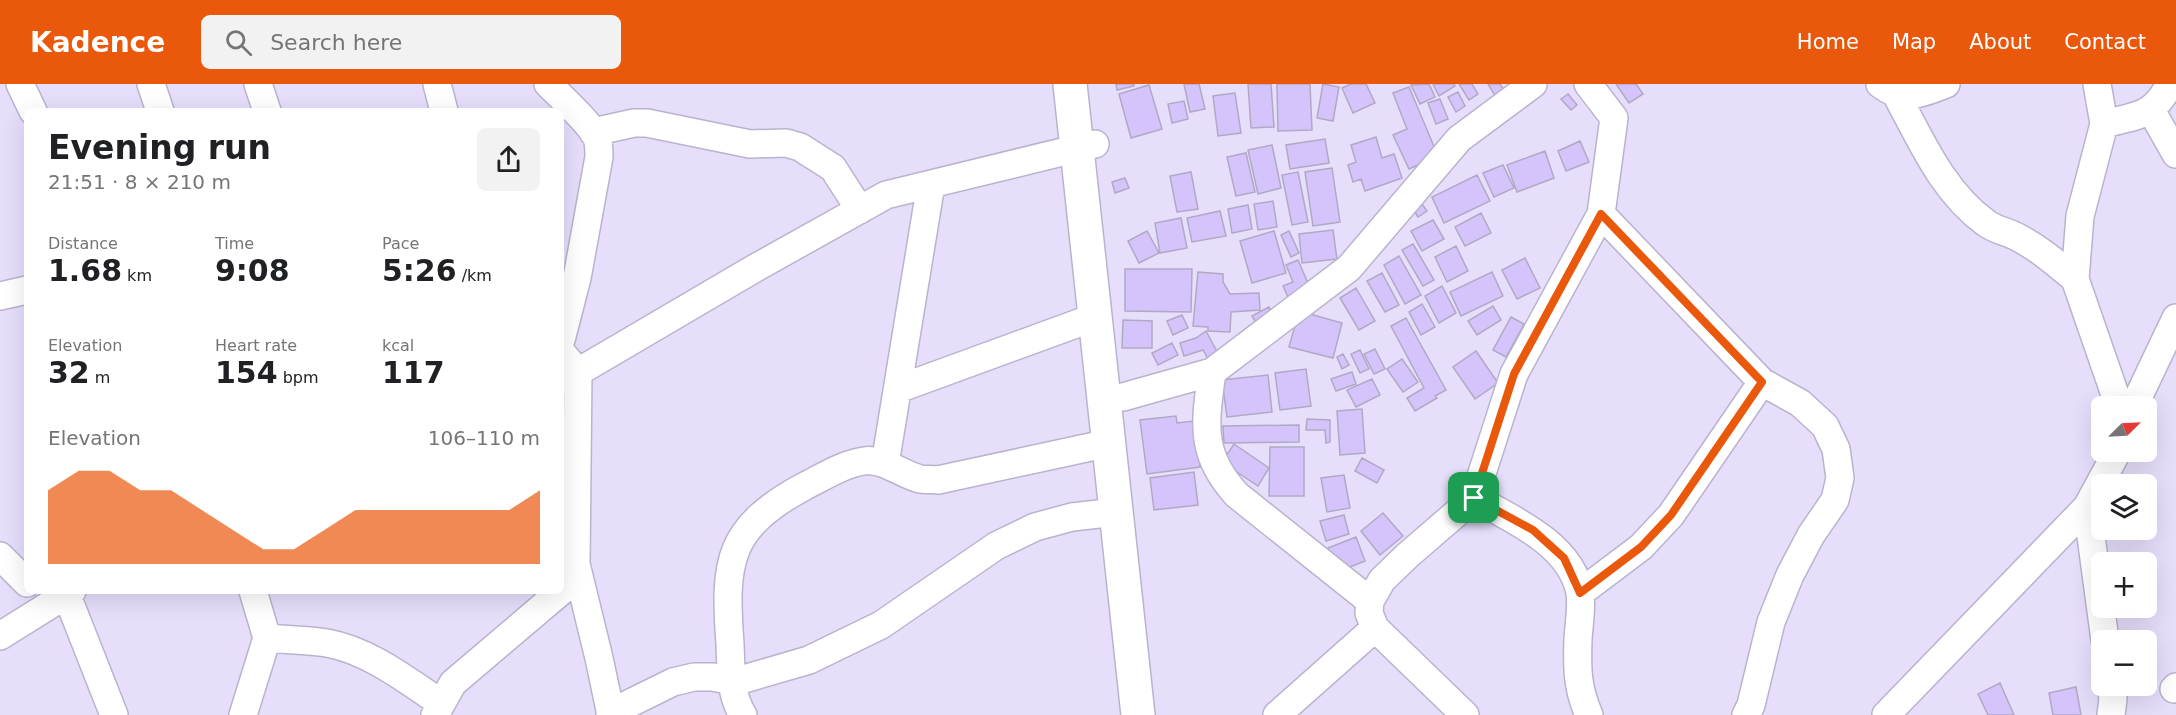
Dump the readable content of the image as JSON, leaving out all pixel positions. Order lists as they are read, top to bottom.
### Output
{
  "north": "top right",
  "page": {
    "header": "Kadence",
    "search": "Search here",
    "nav": [
      "Home",
      "Map",
      "About",
      "Contact"
    ],
    "heading": ["Evening run", "21:51 · 8 × 210 m"],
    "stats": [
      ["Distance", "1.68 km"],
      ["Time", "9:08"],
      ["Pace", "5:26 /km"],
      ["Elevation", "32 m"],
      ["Heart rate", "154 bpm"],
      ["kcal", "117"]
    ],
    "map_buttons": ["+", "−"],
    "chart": ["Elevation", "106–110 m"]
  }
}
